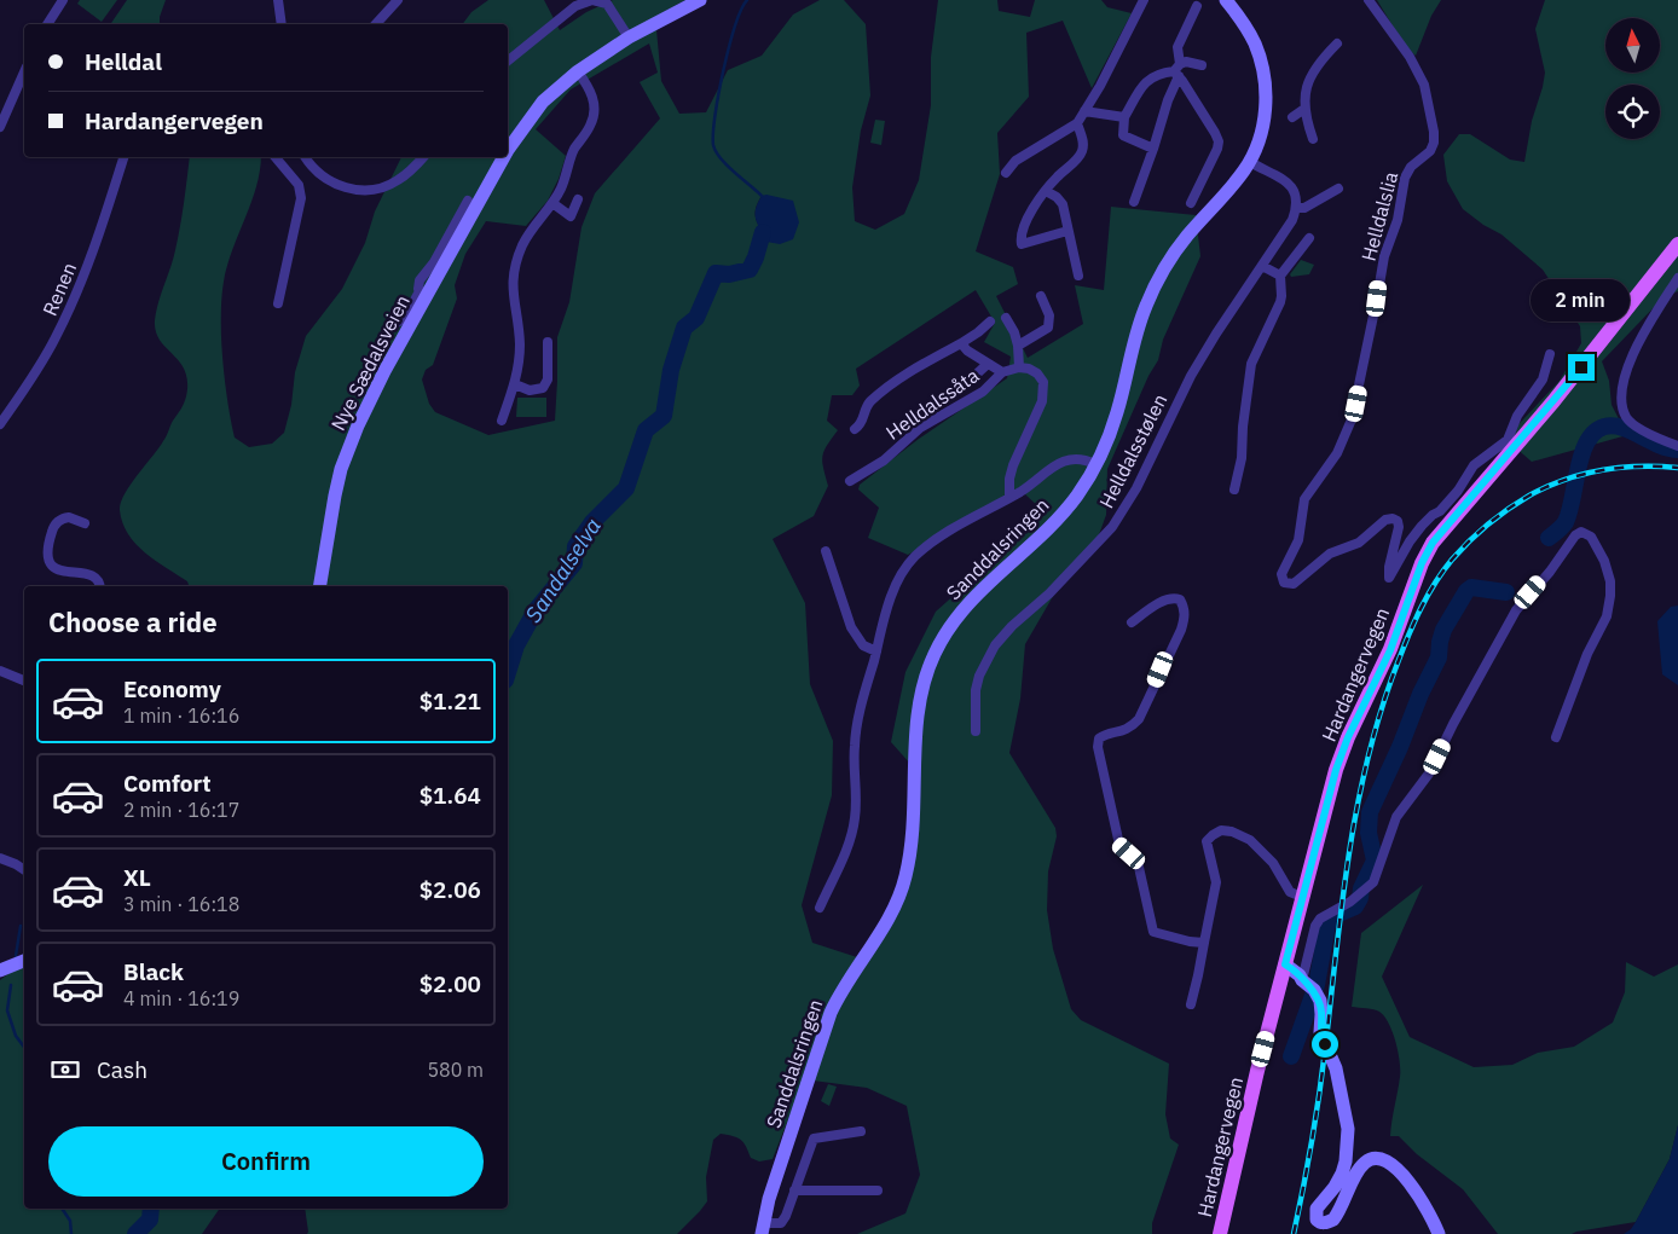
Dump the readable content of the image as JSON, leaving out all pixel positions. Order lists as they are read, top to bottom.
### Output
{
  "streets": {
    "main road": ["Nye Sædalsveien", "Sanddalsringen", "Hardangervegen"],
    "street": [
      "Helldalslia",
      "Renen",
      "Helldalssåta",
      "Helldalsstølen"
    ]
  },
  "water": ["Sandalselva"],
  "north": "top",
  "page": {
    "banner": ["Helldal", "Hardangervegen"],
    "bubble": "2 min",
    "heading": "Choose a ride",
    "list": [
      {
        "name": "Economy",
        "note": "1 min · 16:16",
        "value": "$1.21"
      },
      {
        "name": "Comfort",
        "note": "2 min · 16:17",
        "value": "$1.64"
      },
      {
        "name": "XL",
        "note": "3 min · 16:18",
        "value": "$2.06"
      },
      {
        "name": "Black",
        "note": "4 min · 16:19",
        "value": "$2.00"
      }
    ],
    "pay": ["Cash", "580 m"],
    "buttons": "Confirm"
  }
}
